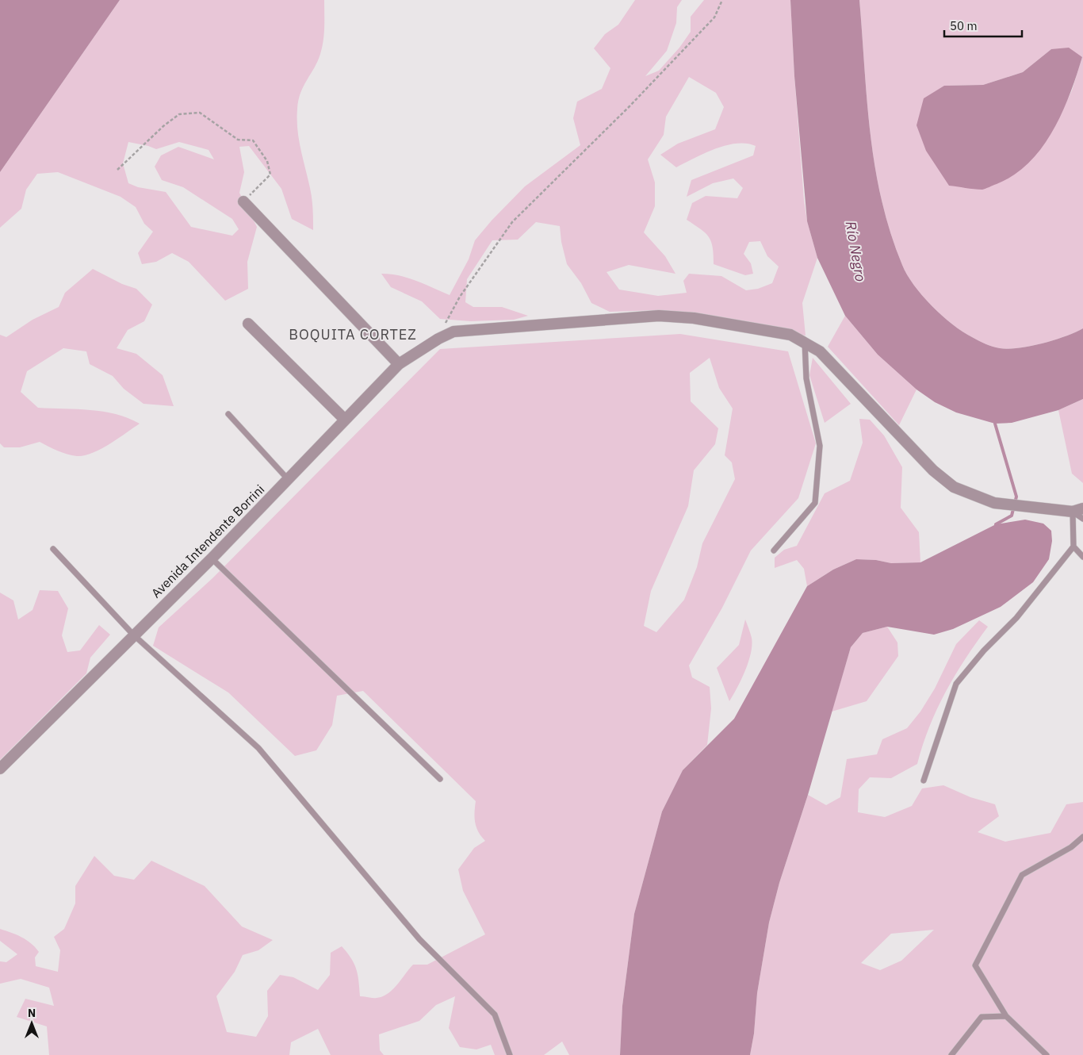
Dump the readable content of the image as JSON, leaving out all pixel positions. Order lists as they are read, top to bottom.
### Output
{
  "streets": {
    "street": ["Avenida Intendente Borrini"]
  },
  "districts": ["BOQUITA CORTEZ"],
  "water": ["Río Negro"],
  "scale_bar": "50 m",
  "north": "top"
}
